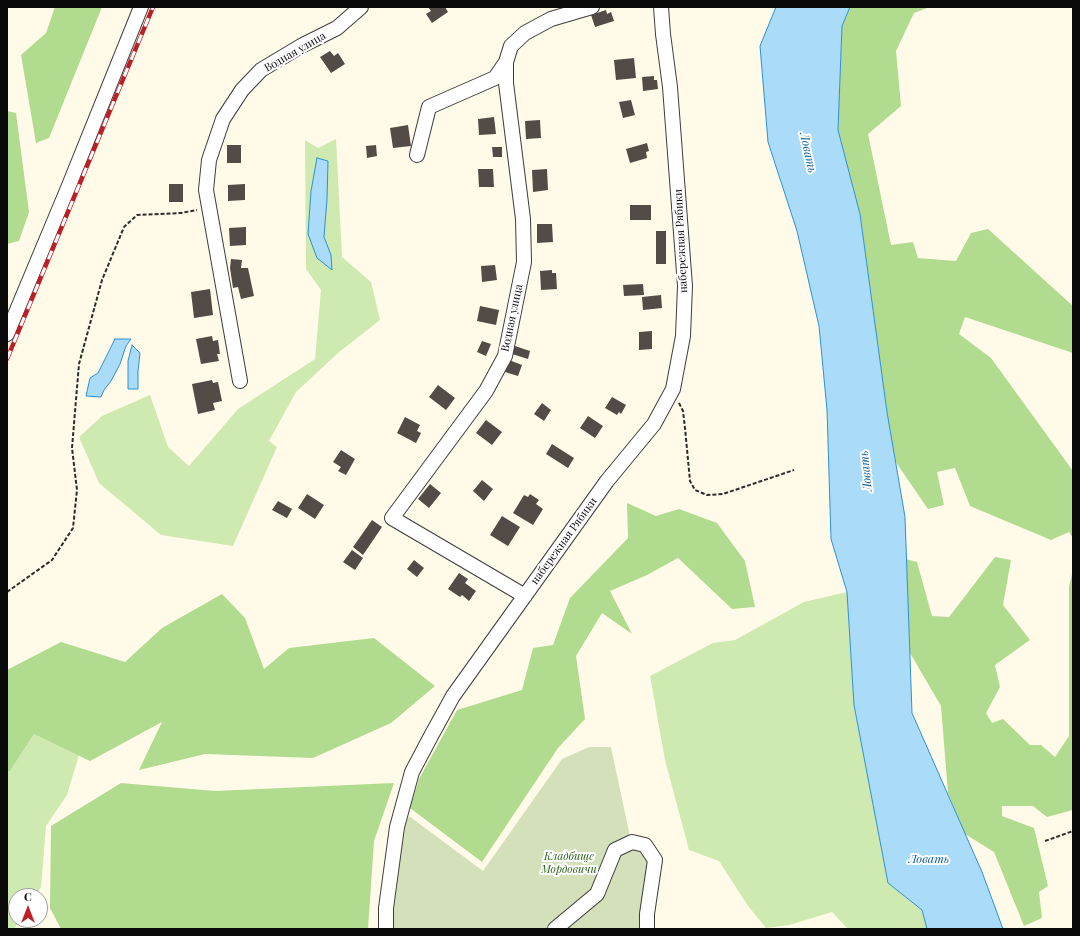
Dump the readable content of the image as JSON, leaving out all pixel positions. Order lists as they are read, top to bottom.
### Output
{
  "streets": {
    "street": ["Водная улица", "набережная Рябики"]
  },
  "crossings": [
    ["Водная улица", "набережная Рябики"]
  ],
  "water": ["Ловать"],
  "parks": ["Кладбище Мордовичи"],
  "north": "top"
}
